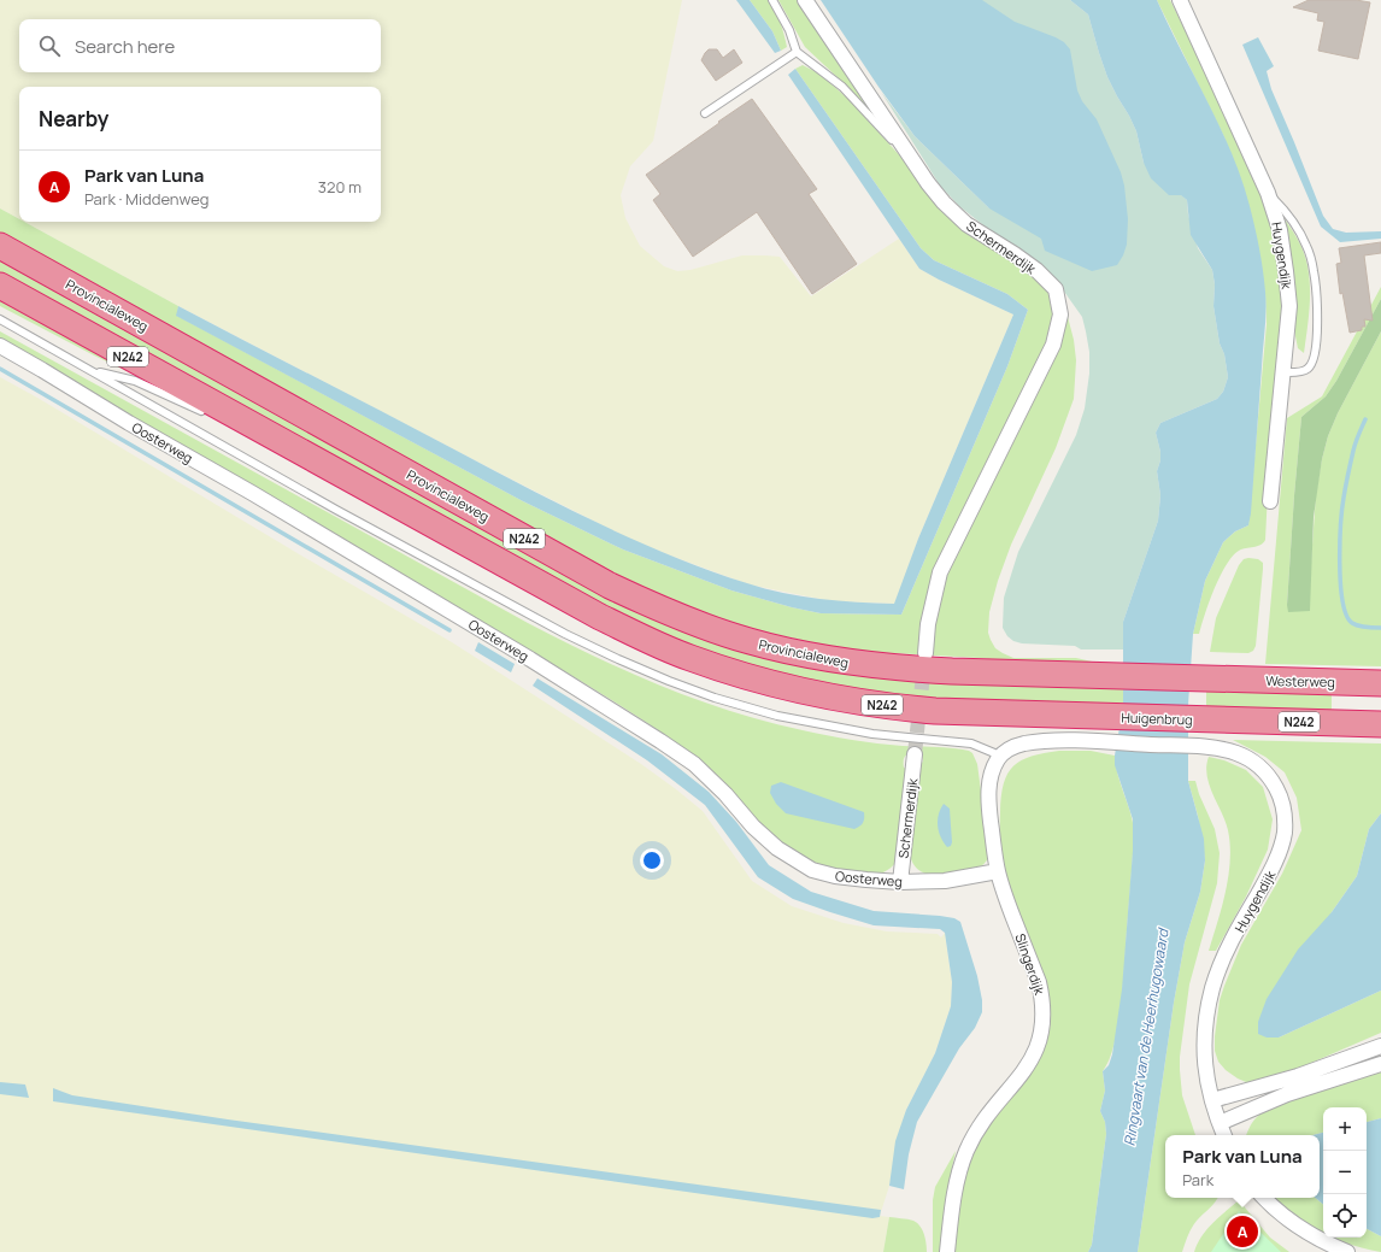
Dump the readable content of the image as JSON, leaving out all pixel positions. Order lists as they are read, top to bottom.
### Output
{
  "streets": {
    "highway": [
      "Provincialeweg",
      "N242",
      "Westerweg",
      "Huigenbrug"
    ],
    "street": [
      "Schermerdijk",
      "Huygendijk",
      "Oosterweg",
      "Slingerdijk"
    ]
  },
  "crossings": [
    ["Schermerdijk", "Oosterweg"],
    ["Huygendijk", "Huigenbrug"],
    ["Provincialeweg", "Westerweg"],
    ["N242", "Huigenbrug"],
    ["Oosterweg", "Slingerdijk"],
    ["Huigenbrug", "Slingerdijk"]
  ],
  "water": ["Ringvaart van de Heerhugowaard"],
  "page": {
    "search": "Search here",
    "heading": "Nearby",
    "list": [
      {
        "mark": "A",
        "name": "Park van Luna",
        "note": "Park · Middenweg",
        "value": "320 m"
      }
    ],
    "map_buttons": ["+", "−"],
    "popup": ["Park van Luna", "Park"],
    "pins": "A"
  }
}
